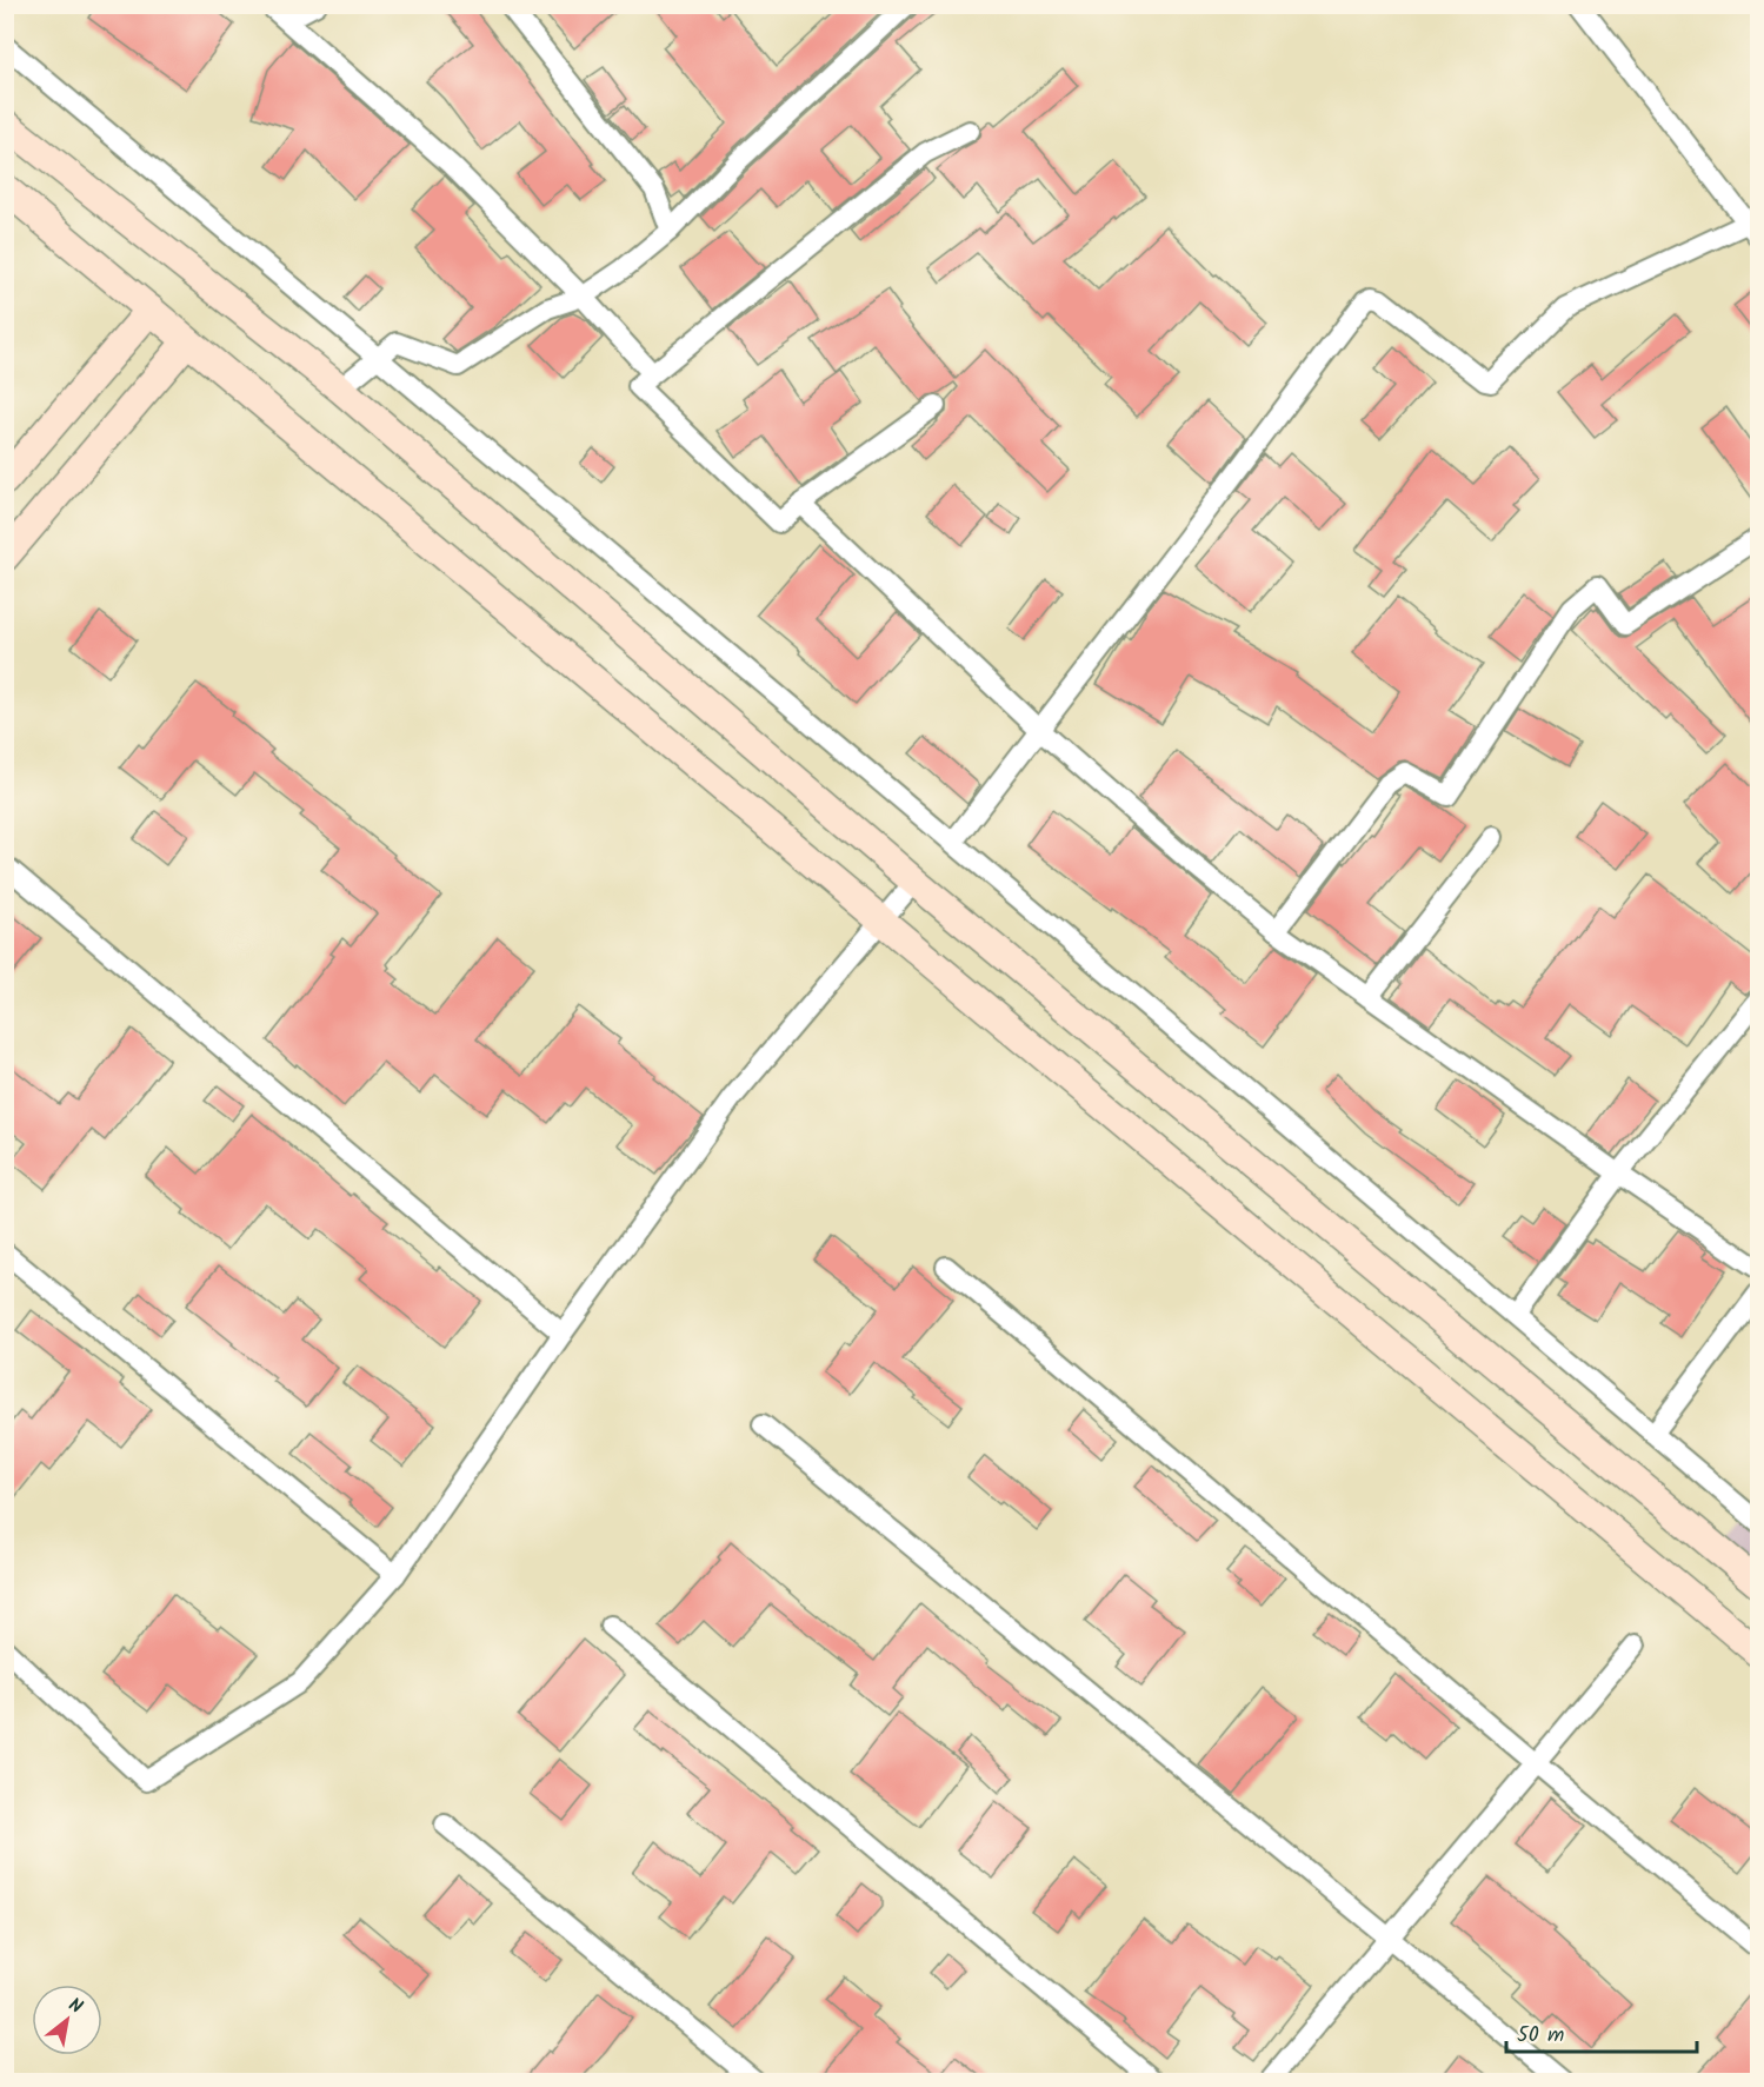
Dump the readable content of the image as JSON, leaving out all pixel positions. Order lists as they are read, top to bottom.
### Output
{
  "scale_bar": "50 m",
  "north": "top right"
}
